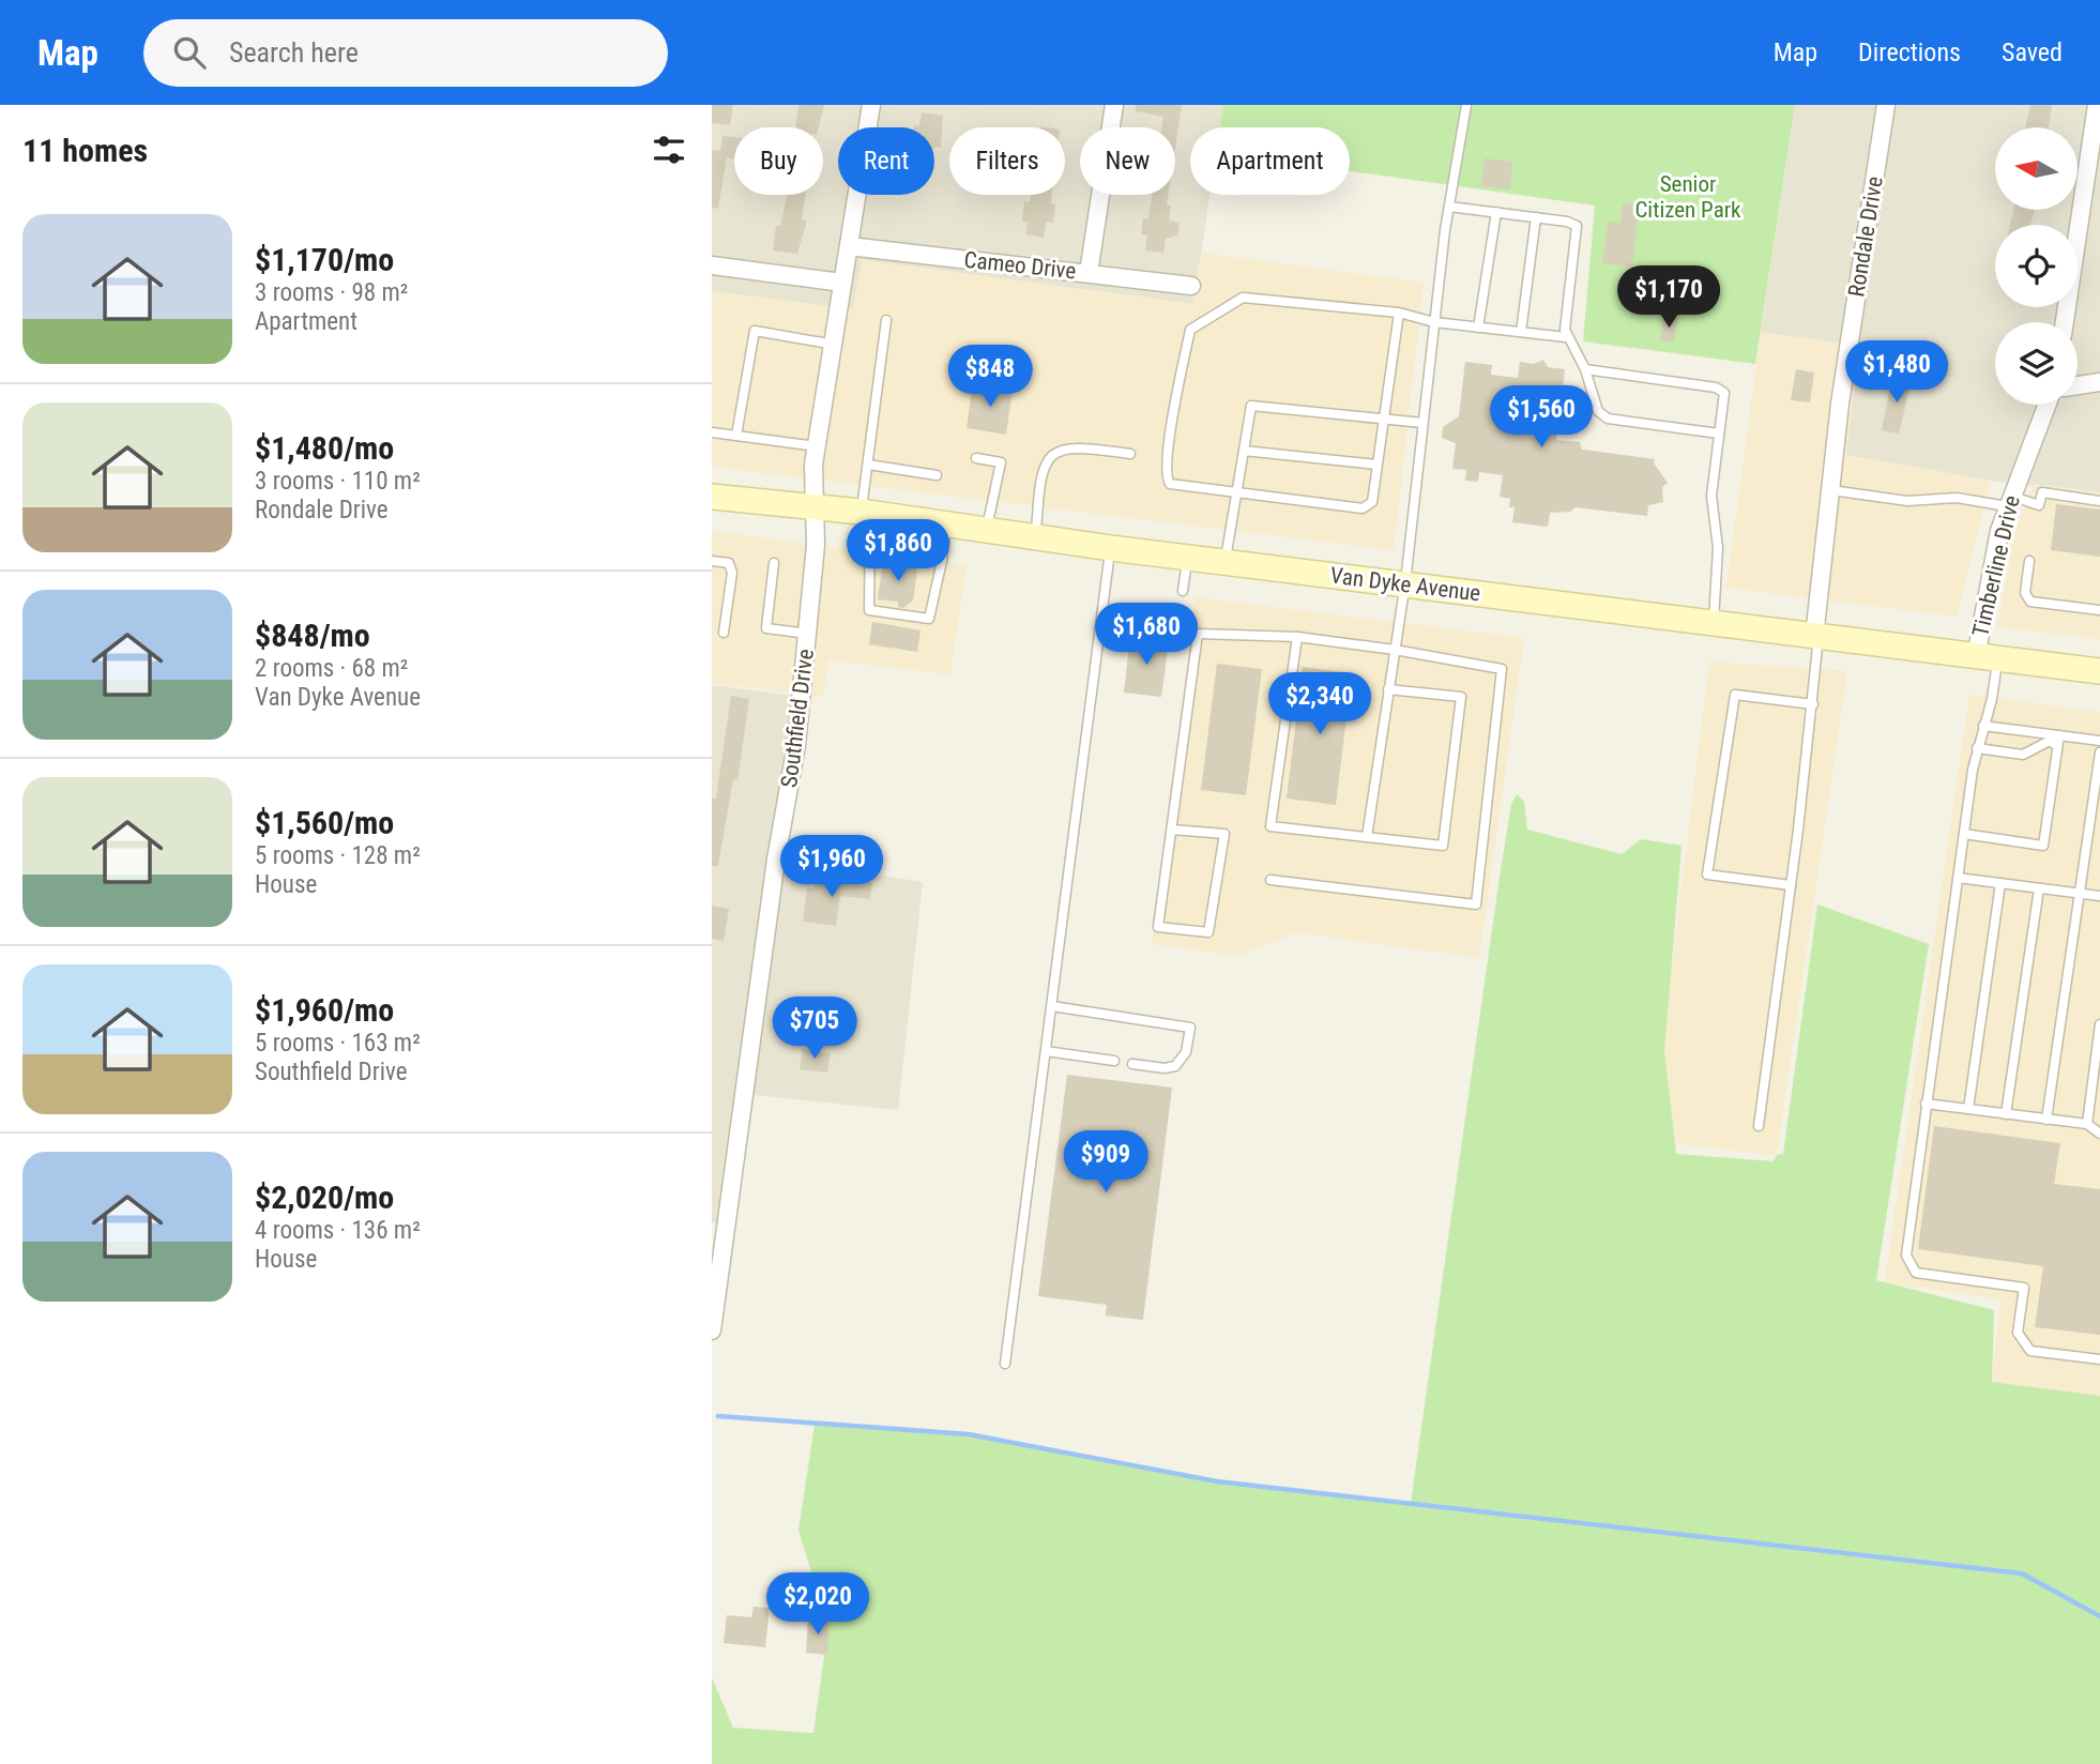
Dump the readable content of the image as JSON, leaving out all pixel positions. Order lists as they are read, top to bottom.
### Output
{
  "streets": {
    "main road": ["Van Dyke Avenue"],
    "street": [
      "Rondale Drive",
      "Cameo Drive",
      "Timberline Drive",
      "Southfield Drive"
    ]
  },
  "crossings": [
    ["Rondale Drive", "Van Dyke Avenue"],
    ["Cameo Drive", "Southfield Drive"],
    ["Timberline Drive", "Van Dyke Avenue"],
    ["Van Dyke Avenue", "Southfield Drive"]
  ],
  "parks": ["Senior Citizen Park"],
  "north": "left",
  "page": {
    "header": "Map",
    "search": "Search here",
    "nav": ["Map", "Directions", "Saved"],
    "heading": "11 homes",
    "chip": [
      "Buy",
      "Rent",
      "Filters",
      "New",
      "Apartment"
    ],
    "list": [
      {
        "name": "$1,170/mo",
        "note": "3 rooms · 98 m² · Apartment"
      },
      {
        "name": "$1,480/mo",
        "note": "3 rooms · 110 m² · Rondale Drive"
      },
      {
        "name": "$848/mo",
        "note": "2 rooms · 68 m² · Van Dyke Avenue"
      },
      {
        "name": "$1,560/mo",
        "note": "5 rooms · 128 m² · House"
      },
      {
        "name": "$1,960/mo",
        "note": "5 rooms · 163 m² · Southfield Drive"
      },
      {
        "name": "$2,020/mo",
        "note": "4 rooms · 136 m² · House"
      }
    ],
    "price": [
      "$1,170",
      "$1,480",
      "$848",
      "$1,560",
      "$1,860",
      "$1,680",
      "$2,340",
      "$1,960",
      "$705",
      "$909",
      "$2,020"
    ]
  }
}
